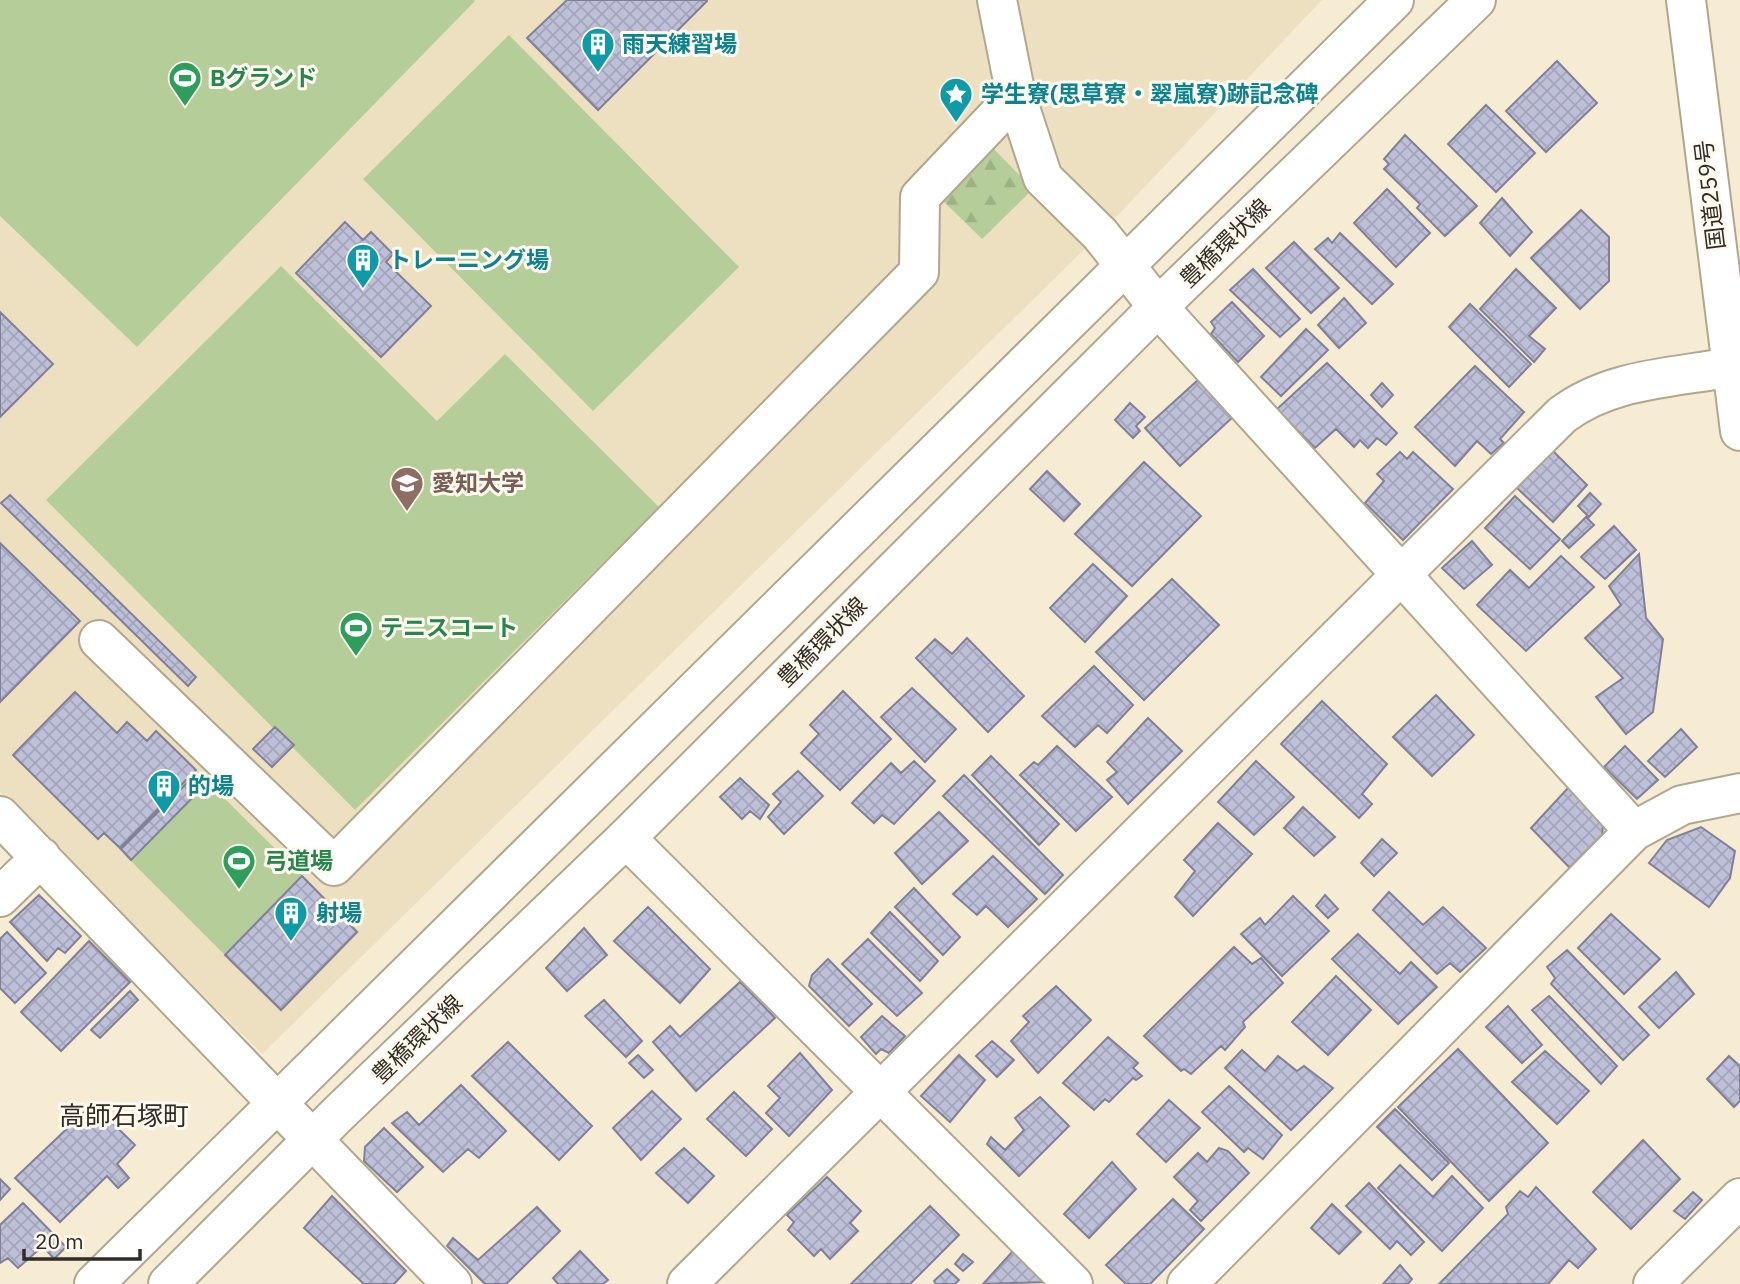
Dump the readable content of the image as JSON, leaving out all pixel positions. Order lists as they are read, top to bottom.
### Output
{
  "streets": {
    "main road": ["国道259号", "豊橋環状線"]
  },
  "districts": ["高師石塚町"],
  "places": {
    "building": [
      "雨天練習場",
      "トレーニング場",
      "的場",
      "射場"
    ],
    "sports": ["Bグランド", "テニスコート", "弓道場"],
    "place": ["学生寮(思草寮・翠嵐寮)跡記念碑"],
    "school or university": ["愛知大学"]
  },
  "scale_bar": "20 m"
}
